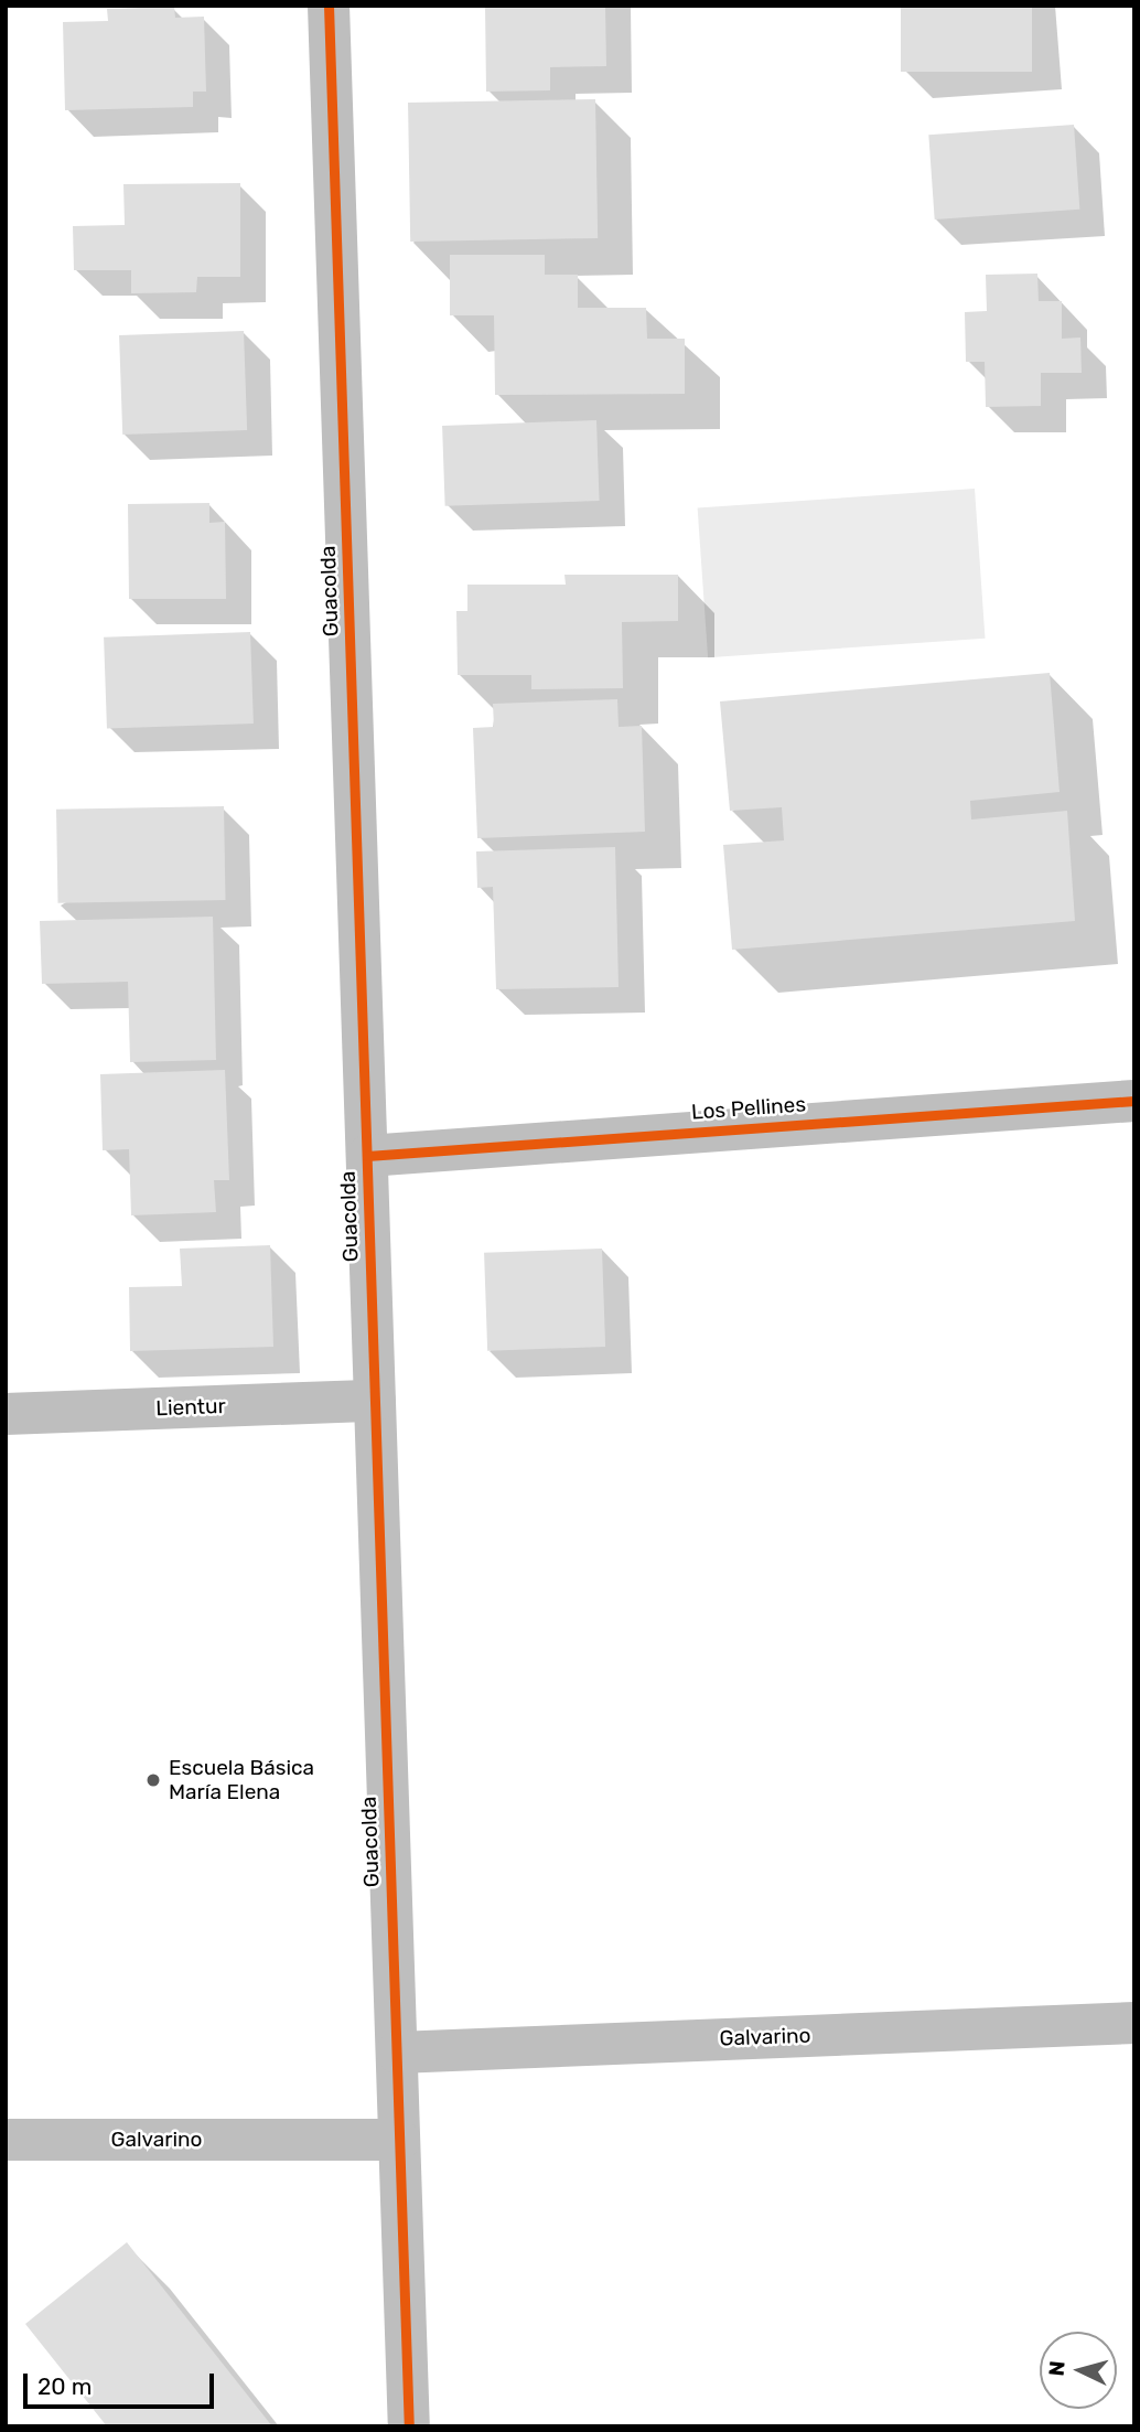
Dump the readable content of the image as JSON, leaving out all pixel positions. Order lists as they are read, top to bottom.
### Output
{
  "streets": {
    "street": [
      "Guacolda",
      "Los Pellines",
      "Lientur",
      "Galvarino"
    ]
  },
  "crossings": [
    ["Guacolda", "Los Pellines"],
    ["Guacolda", "Lientur"],
    ["Guacolda", "Galvarino"]
  ],
  "places": ["Escuela Básica María Elena"],
  "scale_bar": "20 m",
  "north": "left"
}
